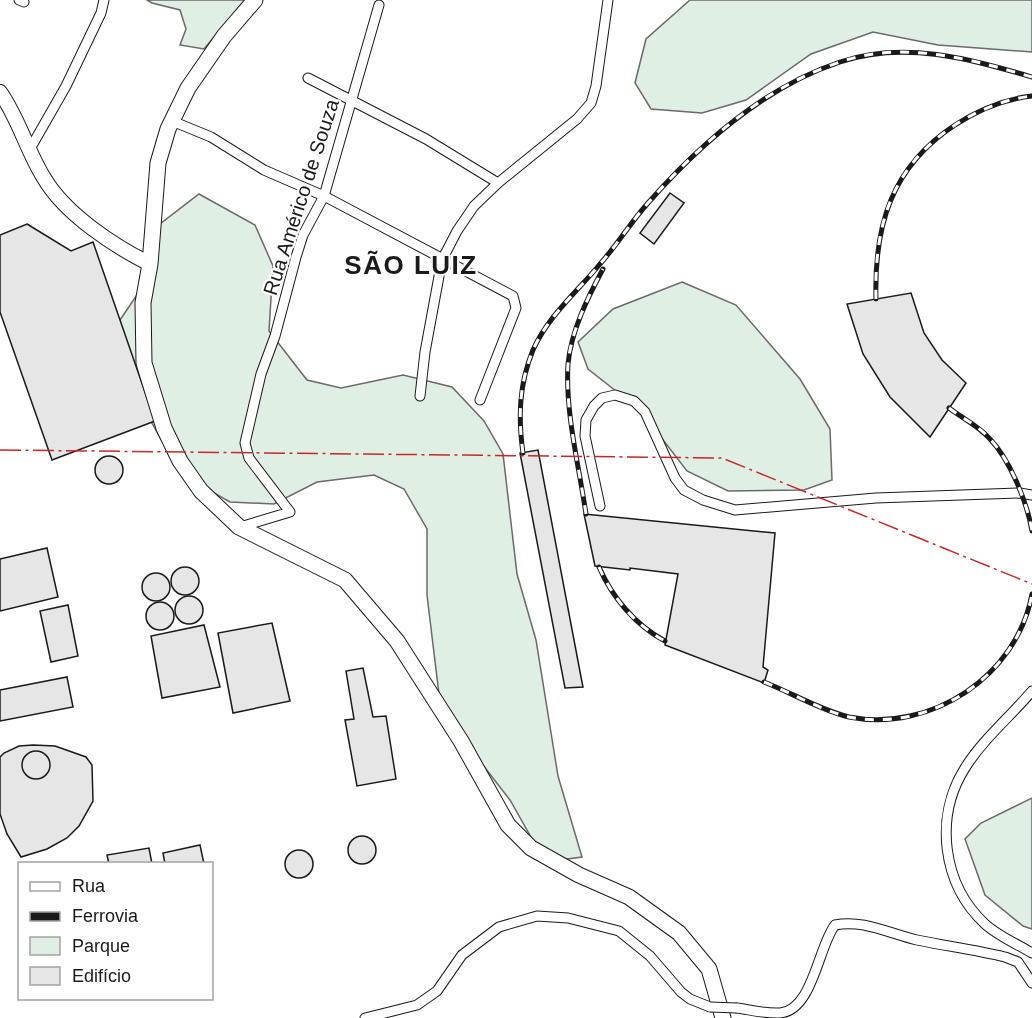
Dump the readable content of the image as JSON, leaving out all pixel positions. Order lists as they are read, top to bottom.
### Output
{
  "streets": {
    "street": ["Rua Américo de Souza"]
  },
  "districts": ["SÃO LUIZ"],
  "legend": [
    "Rua",
    "Ferrovia",
    "Parque",
    "Edifício"
  ]
}
